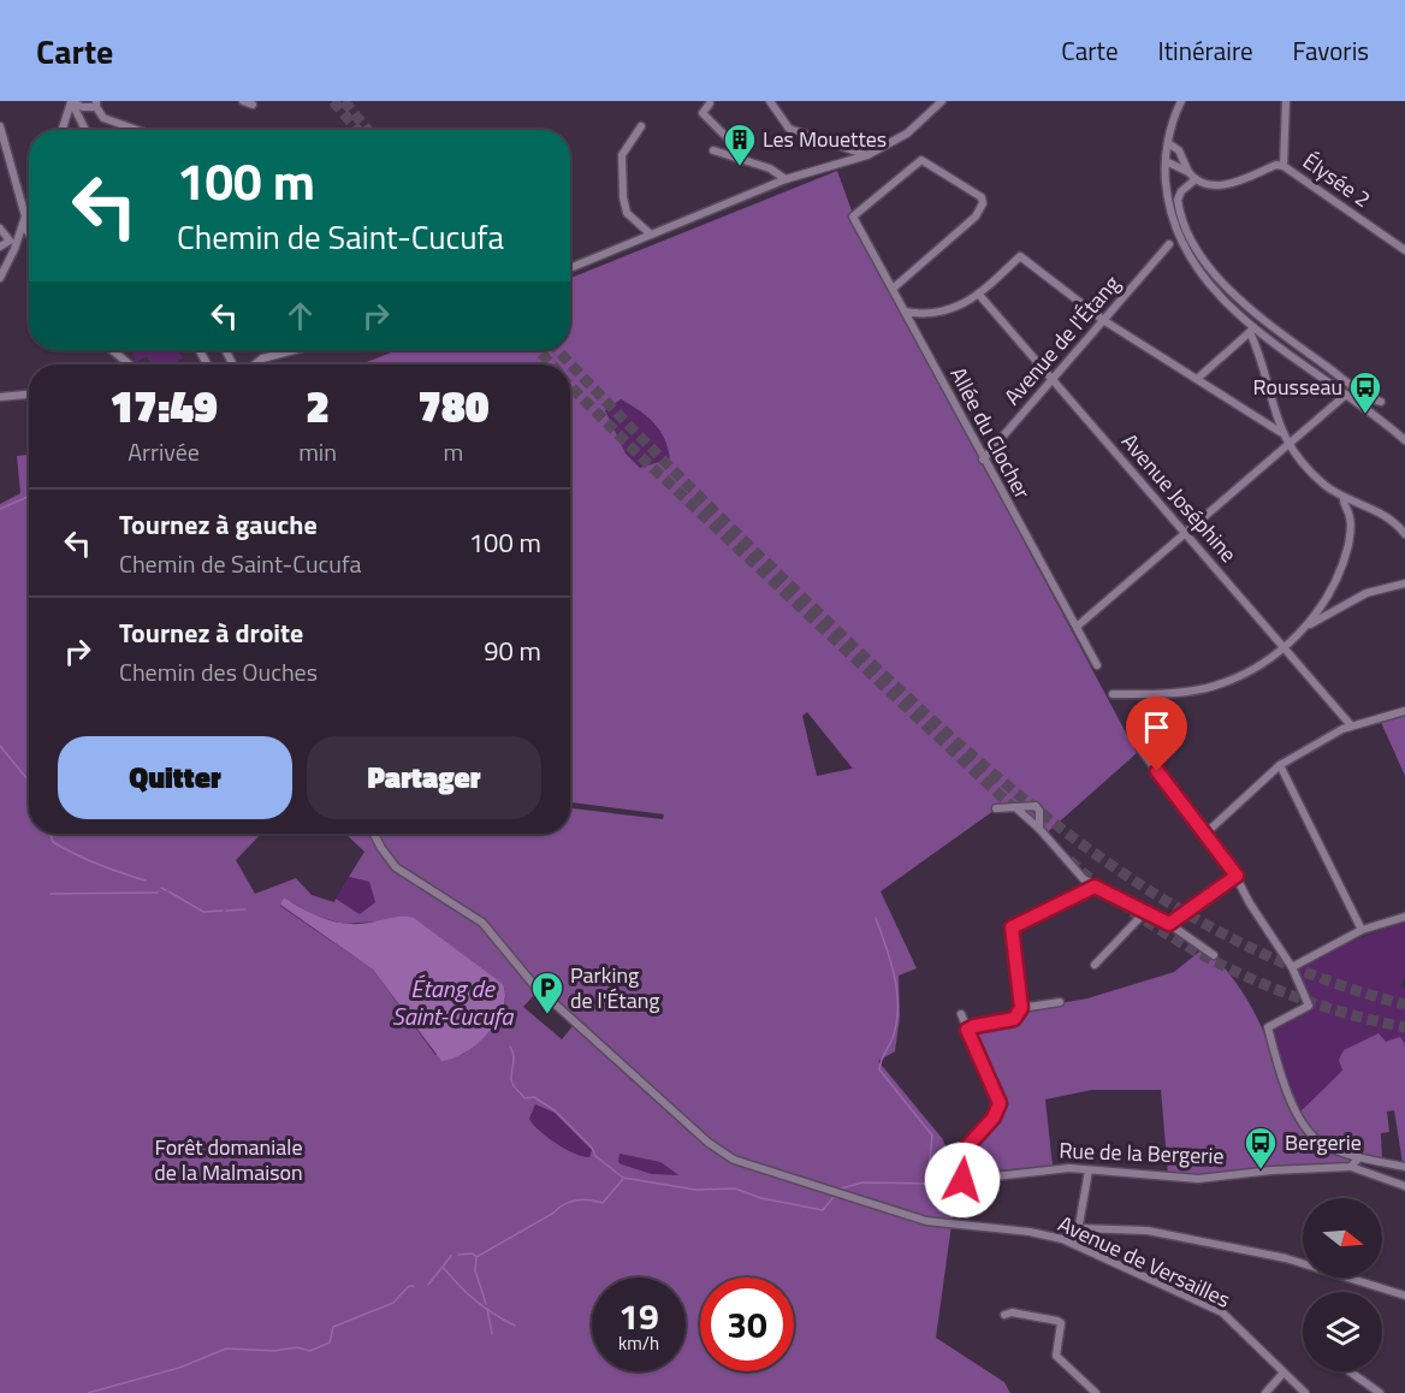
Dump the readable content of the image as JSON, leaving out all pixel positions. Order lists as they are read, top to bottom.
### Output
{
  "streets": {
    "street": [
      "Élysée 2",
      "Avenue de l'Étang",
      "Allée du Clocher",
      "Avenue Joséphine",
      "Rue de la Bergerie",
      "Avenue de Versailles"
    ]
  },
  "crossings": [
    ["Avenue de l'Étang", "Allée du Clocher"],
    ["Avenue de l'Étang", "Avenue Joséphine"]
  ],
  "water": ["Étang de Saint-Cucufa"],
  "parks": ["Forêt domaniale de la Malmaison"],
  "places": {
    "building": ["Les Mouettes"],
    "bus stop": ["Rousseau", "Bergerie"],
    "parking": ["Parking de l'Étang"]
  },
  "north": "right",
  "page": {
    "header": "Carte",
    "nav": ["Carte", "Itinéraire", "Favoris"],
    "turn": ["100 m", "Chemin de Saint-Cucufa"],
    "eta": [
      "17:49",
      "Arrivée",
      "2",
      "min",
      "780",
      "m"
    ],
    "list": [
      {
        "name": "Tournez à gauche",
        "note": "Chemin de Saint-Cucufa",
        "value": "100 m"
      },
      {
        "name": "Tournez à droite",
        "note": "Chemin des Ouches",
        "value": "90 m"
      }
    ],
    "buttons": ["Quitter", "Partager"],
    "speed": "19 km/h",
    "limit": "30"
  }
}
